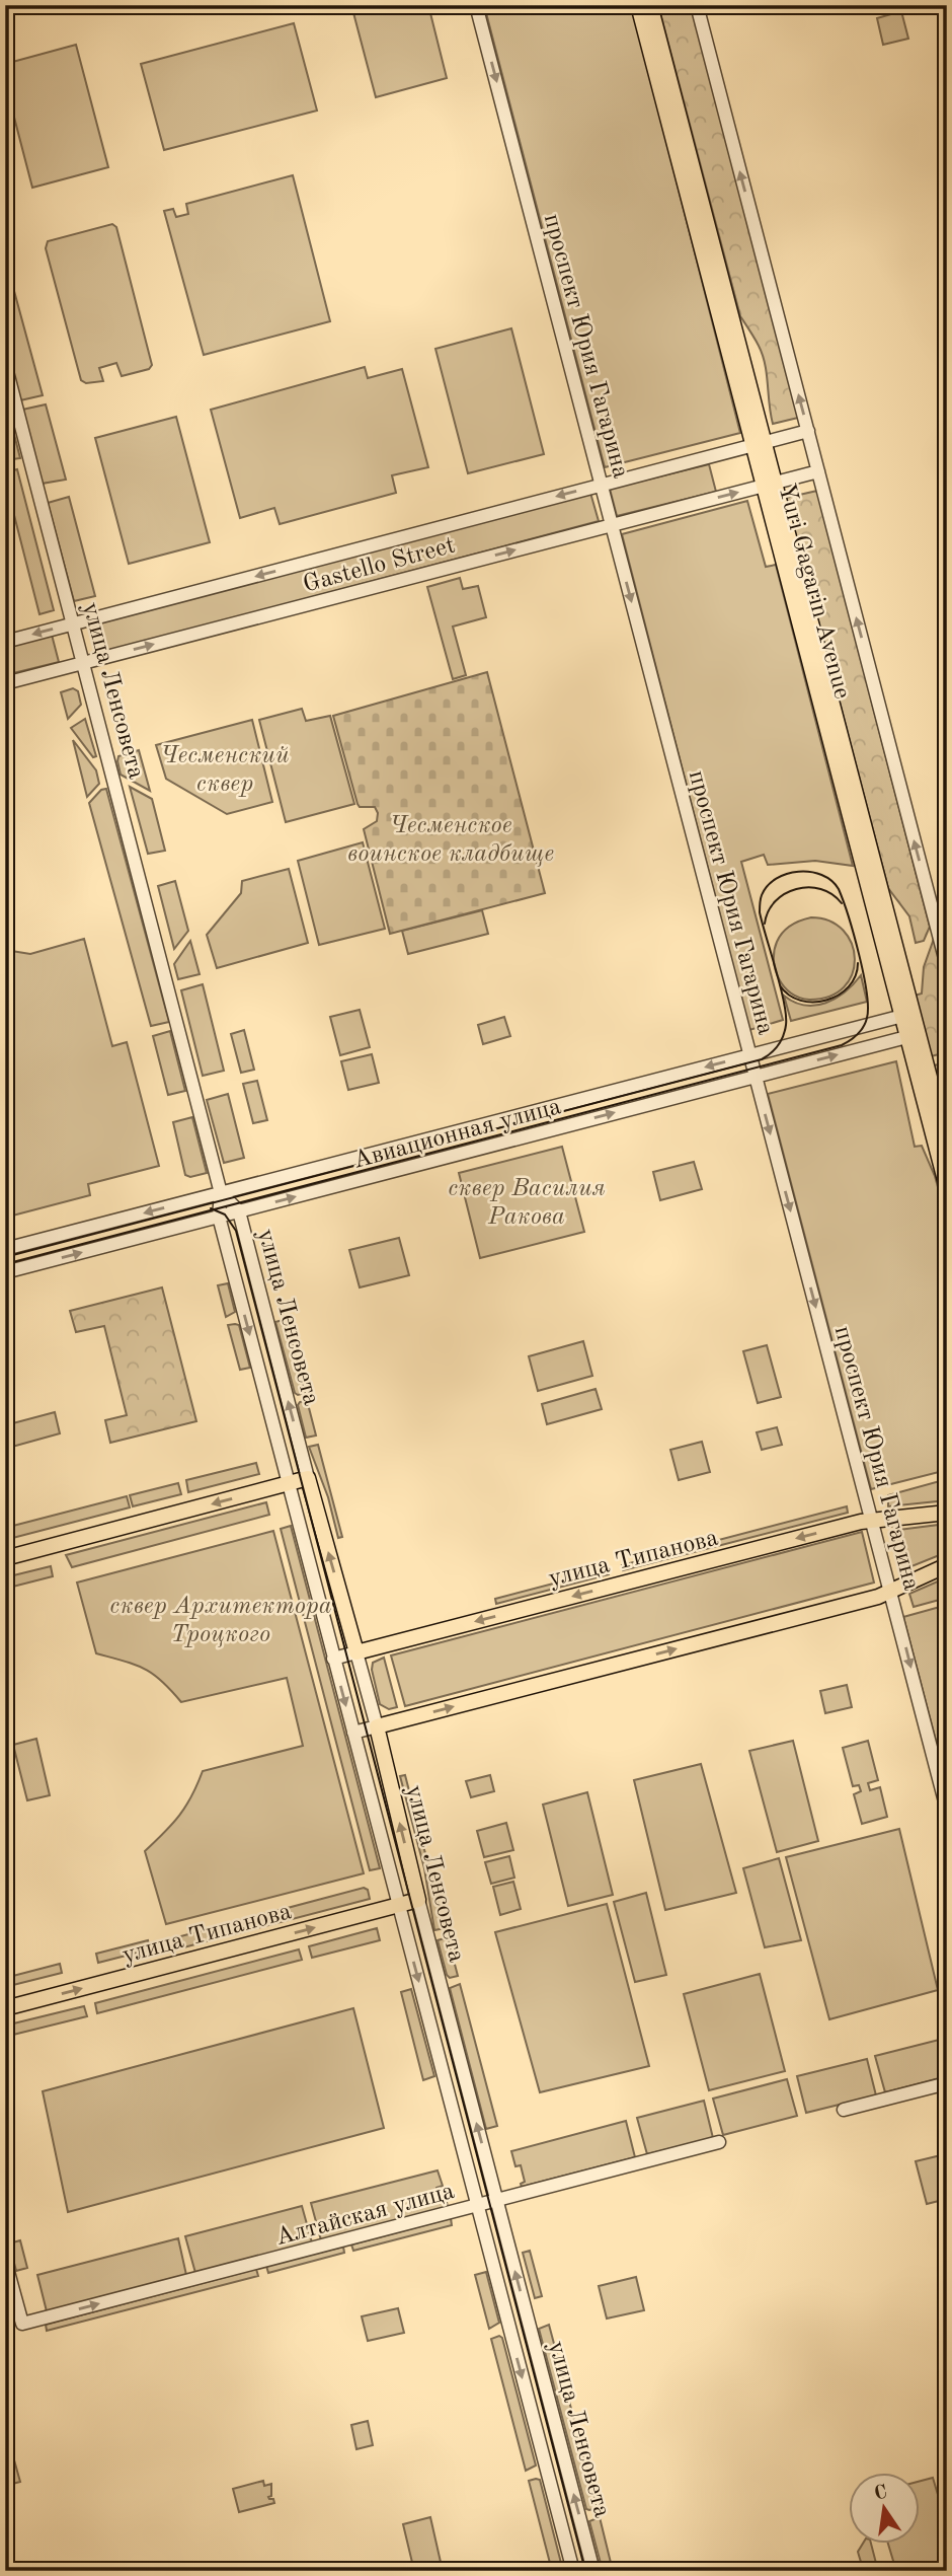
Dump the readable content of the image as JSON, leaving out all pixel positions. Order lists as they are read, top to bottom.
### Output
{
  "streets": {
    "main road": ["Yuri Gagarin Avenue", "улица Ленсовета", "улица Типанова"],
    "street": [
      "проспект Юрия Гагарина",
      "Gastello Street",
      "Авиационная улица",
      "Алтайская улица"
    ]
  },
  "crossings": [
    ["проспект Юрия Гагарина", "Gastello Street"],
    ["проспект Юрия Гагарина", "Авиационная улица"],
    ["проспект Юрия Гагарина", "улица Типанова"],
    ["Gastello Street", "Yuri Gagarin Avenue"],
    ["Gastello Street", "улица Ленсовета"],
    ["Yuri Gagarin Avenue", "Авиационная улица"],
    ["улица Ленсовета", "Авиационная улица"],
    ["улица Ленсовета", "улица Типанова"],
    ["улица Ленсовета", "Алтайская улица"]
  ],
  "one_way": ["проспект Юрия Гагарина", "Алтайская улица"],
  "parks": [
    "Чесменский сквер",
    "Чесменское воинское кладбище",
    "сквер Василия Ракова",
    "сквер Архитектора Троцкого"
  ],
  "north": "top"
}
